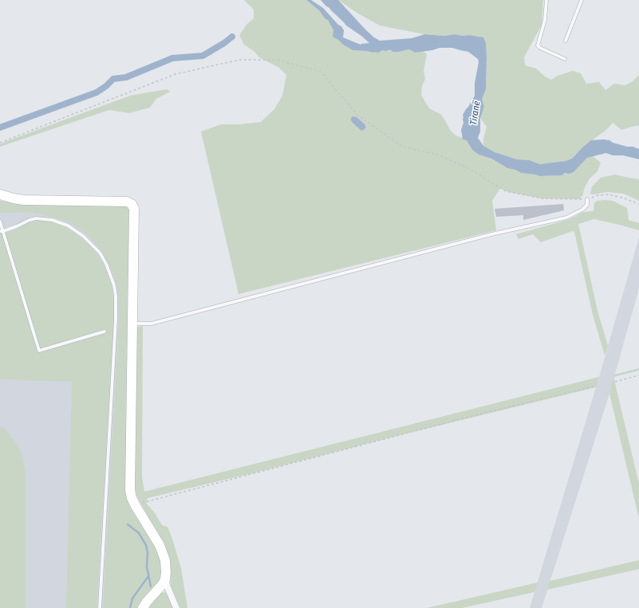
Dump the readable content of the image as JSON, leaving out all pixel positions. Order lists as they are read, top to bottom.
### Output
{
  "water": ["Tiranë"]
}
